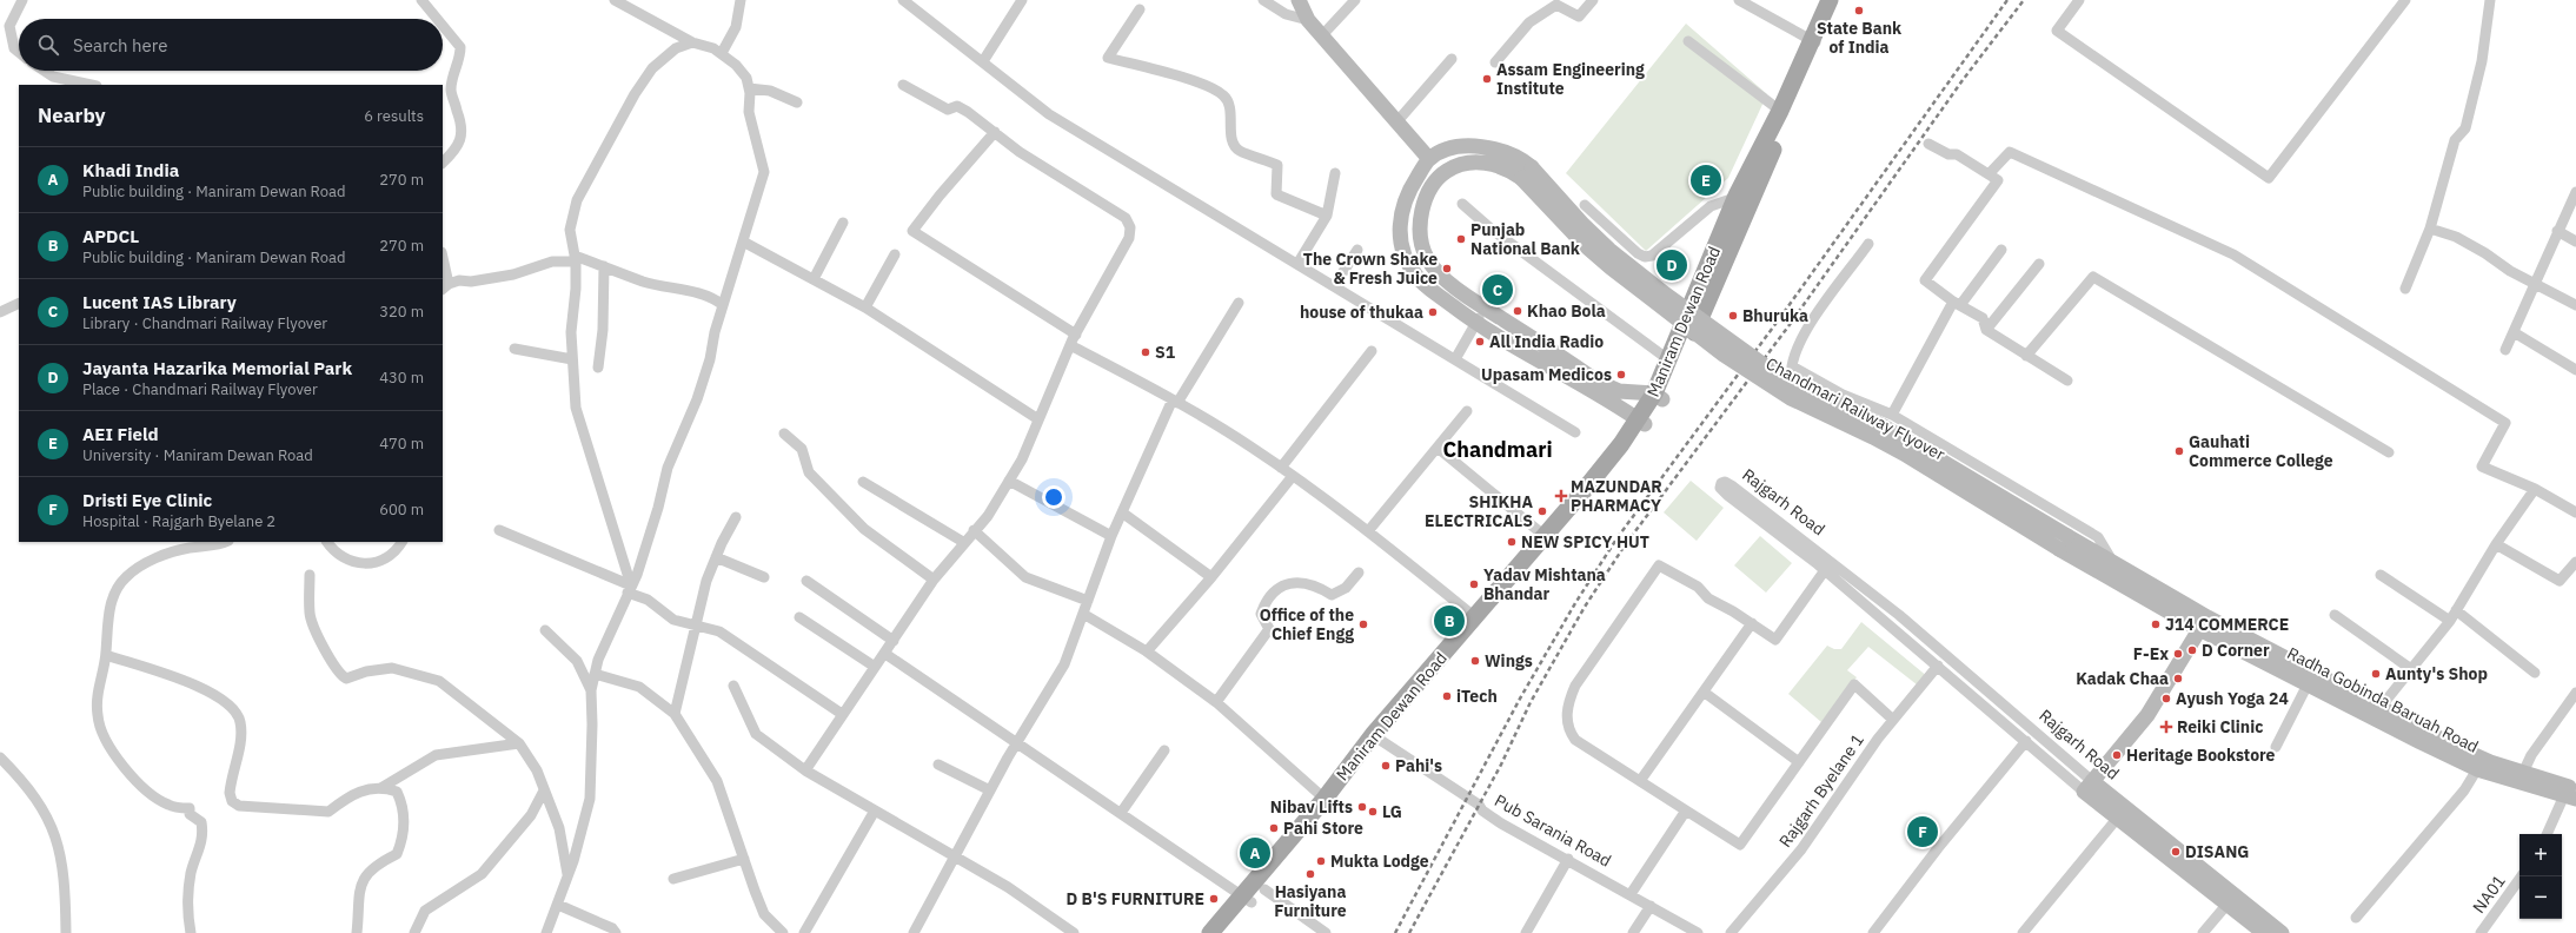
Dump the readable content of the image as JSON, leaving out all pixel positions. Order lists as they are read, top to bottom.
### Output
{
  "streets": {
    "main road": [
      "Maniram Dewan Road",
      "Chandmari Railway Flyover",
      "Rajgarh Road",
      "Radha Gobinda Baruah Road"
    ],
    "street": ["Rajgarh Byelane 1", "Pub Sarania Road", "NA01"]
  },
  "crossings": [
    ["Maniram Dewan Road", "Pub Sarania Road"],
    ["Chandmari Railway Flyover", "Radha Gobinda Baruah Road"],
    ["Rajgarh Road", "Rajgarh Byelane 1"]
  ],
  "districts": ["Chandmari"],
  "places": {
    "other": [
      "State Bank of India",
      "Assam Engineering Institute",
      "Punjab National Bank",
      "The Crown Shake & Fresh Juice",
      "Khao Bola",
      "house of thukaa",
      "Bhuruka",
      "All India Radio",
      "S1",
      "Upasam Medicos",
      "Gauhati Commerce College",
      "SHIKHA ELECTRICALS",
      "NEW SPICY HUT",
      "Yadav Mishtana Bhandar",
      "Office of the Chief Engg",
      "J14 COMMERCE",
      "D Corner",
      "F-Ex",
      "Wings",
      "Aunty's Shop",
      "Kadak Chaa",
      "iTech",
      "Ayush Yoga 24",
      "Heritage Bookstore",
      "Pahi's",
      "Nibav Lifts",
      "LG",
      "Pahi Store",
      "DISANG",
      "Mukta Lodge",
      "Hasiyana Furniture",
      "D B'S FURNITURE"
    ],
    "health": ["MAZUNDAR PHARMACY", "Reiki Clinic"]
  },
  "page": {
    "search": "Search here",
    "heading": ["Nearby", "6 results"],
    "list": [
      {
        "mark": "A",
        "name": "Khadi India",
        "note": "Public building · Maniram Dewan Road",
        "value": "270 m"
      },
      {
        "mark": "B",
        "name": "APDCL",
        "note": "Public building · Maniram Dewan Road",
        "value": "270 m"
      },
      {
        "mark": "C",
        "name": "Lucent IAS Library",
        "note": "Library · Chandmari Railway Flyover",
        "value": "320 m"
      },
      {
        "mark": "D",
        "name": "Jayanta Hazarika Memorial Park",
        "note": "Place · Chandmari Railway Flyover",
        "value": "430 m"
      },
      {
        "mark": "E",
        "name": "AEI Field",
        "note": "University · Maniram Dewan Road",
        "value": "470 m"
      },
      {
        "mark": "F",
        "name": "Dristi Eye Clinic",
        "note": "Hospital · Rajgarh Byelane 2",
        "value": "600 m"
      }
    ],
    "pins": [
      "E",
      "D",
      "C",
      "B",
      "F",
      "A"
    ],
    "map_buttons": ["+", "−"]
  }
}
